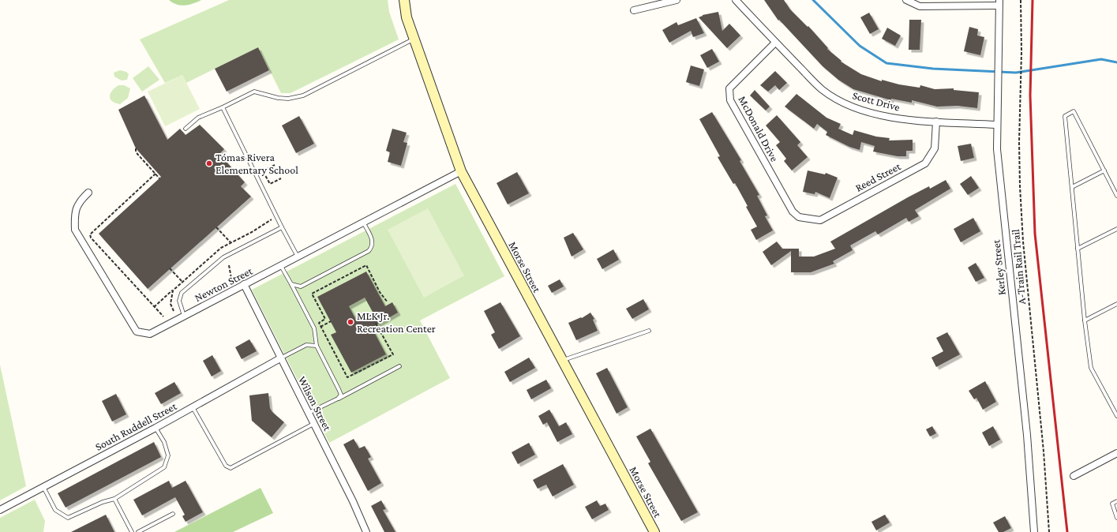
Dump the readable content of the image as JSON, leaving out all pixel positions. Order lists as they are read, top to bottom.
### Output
{
  "streets": {
    "street": [
      "Scott Drive",
      "McDonald Drive",
      "Reed Street",
      "Morse Street",
      "Kerley Street",
      "Newton Street",
      "Wilson Street",
      "South Ruddell Street"
    ],
    "path": ["A-Train Rail Trail"]
  },
  "crossings": [
    ["Scott Drive", "McDonald Drive"],
    ["Scott Drive", "Reed Street"],
    ["Scott Drive", "Kerley Street"],
    ["McDonald Drive", "Reed Street"],
    ["Morse Street", "Newton Street"],
    ["Newton Street", "Wilson Street"],
    ["Wilson Street", "South Ruddell Street"]
  ],
  "places": ["Tómas Rivera Elementary School", "MLK Jr. Recreation Center"]
}
